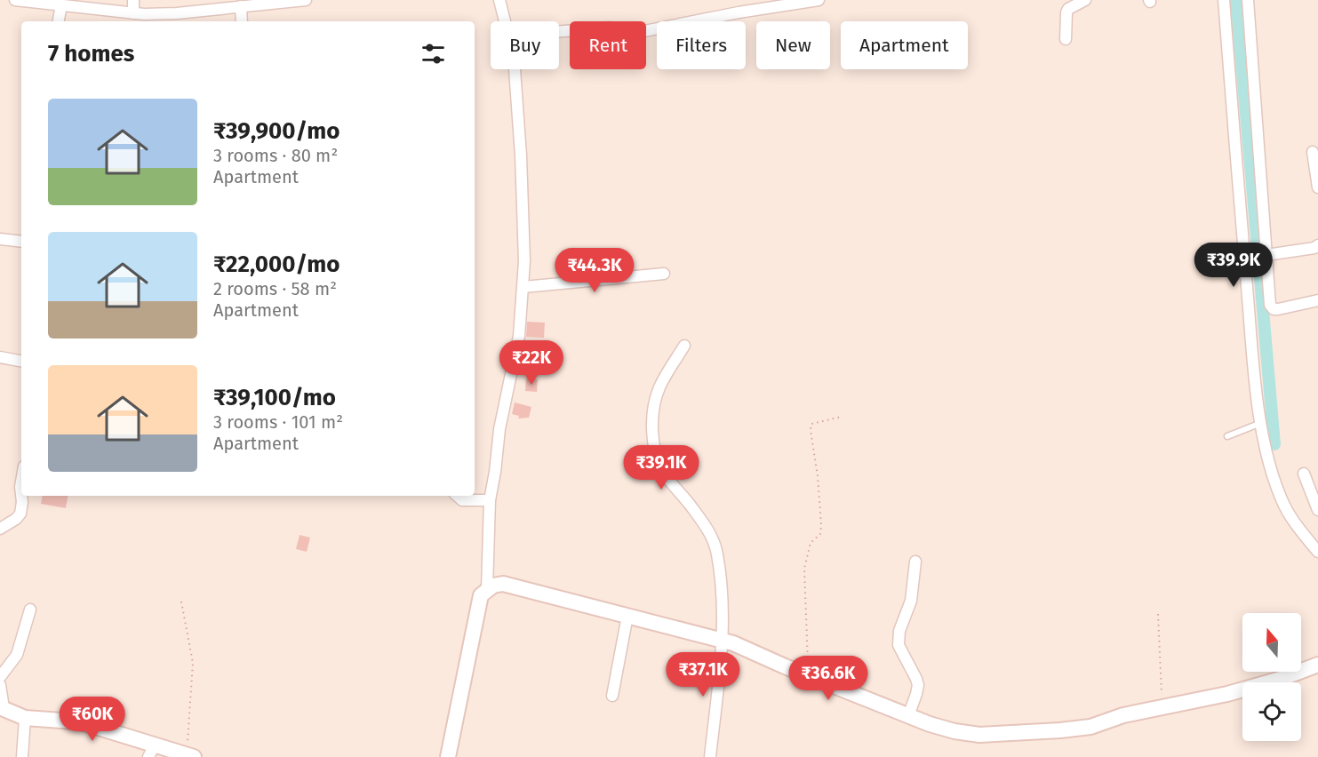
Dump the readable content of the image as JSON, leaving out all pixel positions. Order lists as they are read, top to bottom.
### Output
{
  "north": "top",
  "page": {
    "chip": [
      "Buy",
      "Rent",
      "Filters",
      "New",
      "Apartment"
    ],
    "heading": "7 homes",
    "list": [
      {
        "name": "₹39,900/mo",
        "note": "3 rooms · 80 m² · Apartment"
      },
      {
        "name": "₹22,000/mo",
        "note": "2 rooms · 58 m² · Apartment"
      },
      {
        "name": "₹39,100/mo",
        "note": "3 rooms · 101 m² · Apartment"
      }
    ],
    "price": [
      "₹39.9K",
      "₹44.3K",
      "₹22K",
      "₹39.1K",
      "₹37.1K",
      "₹36.6K",
      "₹60K"
    ]
  }
}
